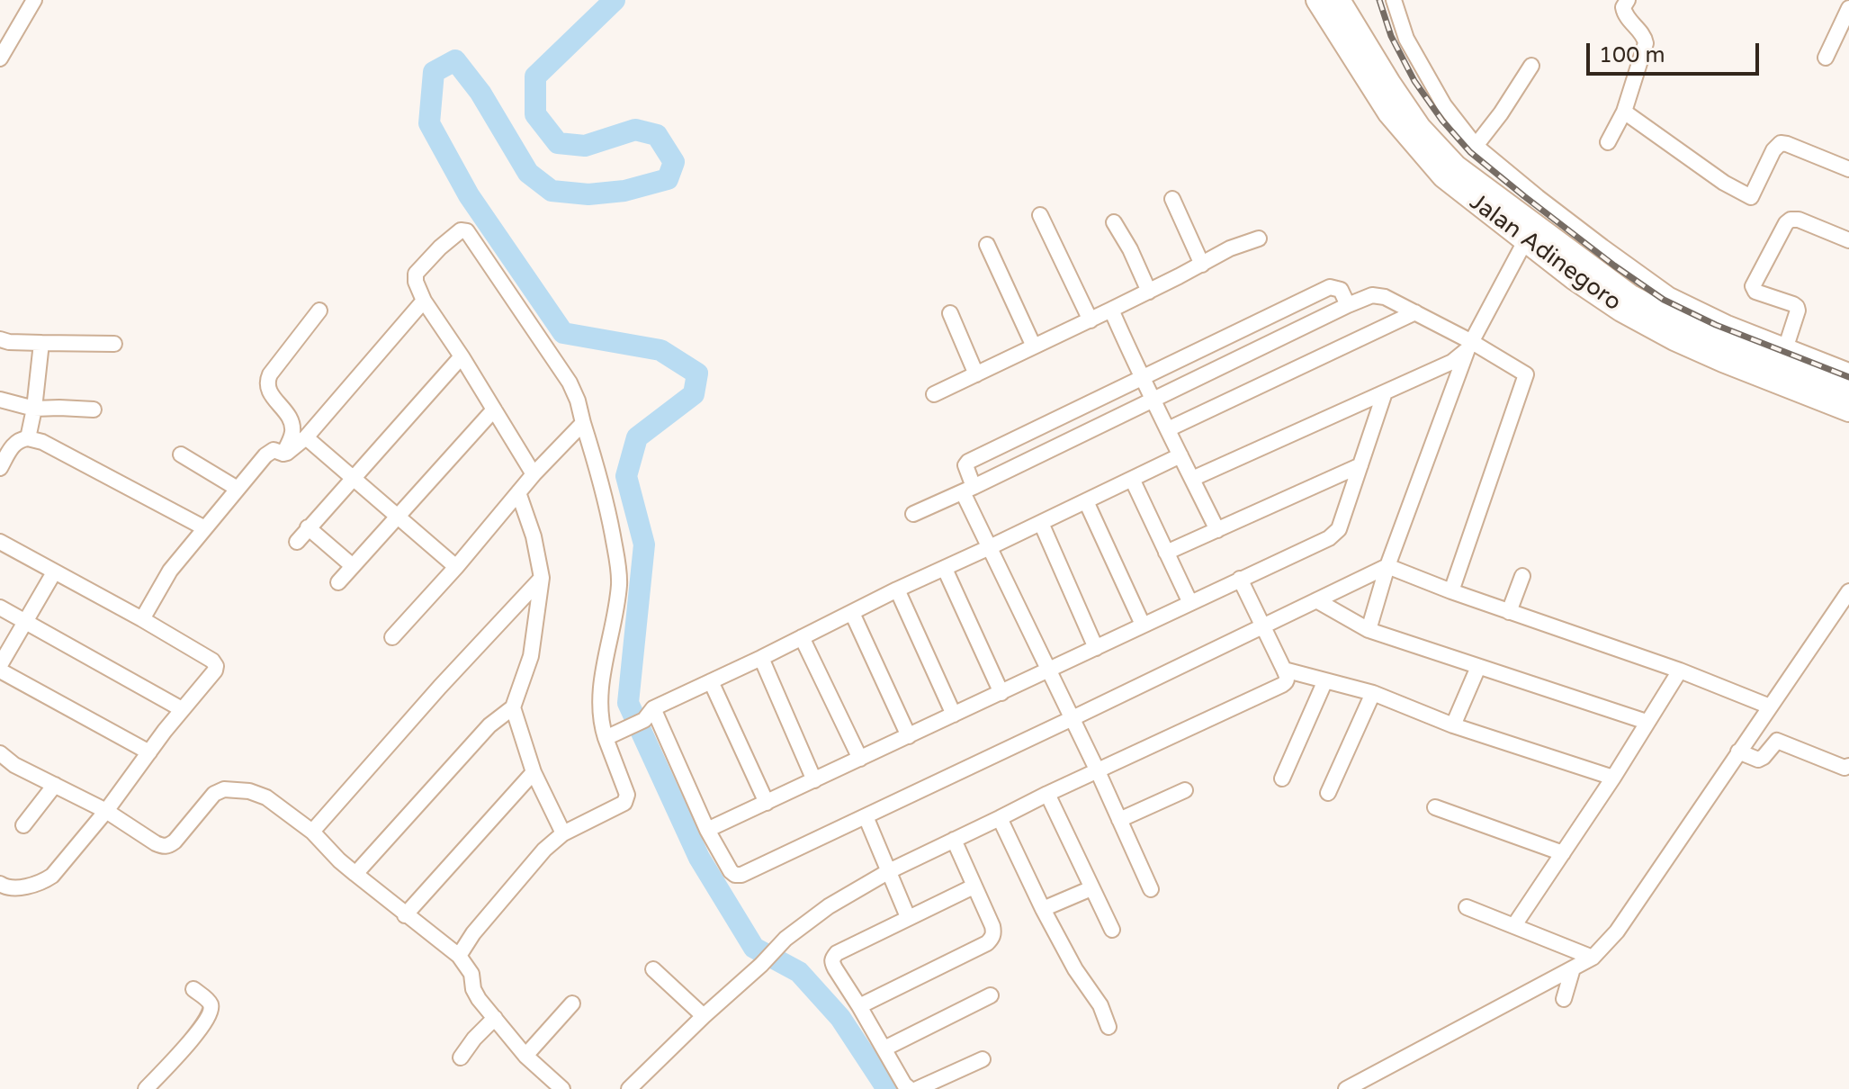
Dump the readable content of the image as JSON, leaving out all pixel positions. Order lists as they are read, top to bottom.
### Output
{
  "streets": {
    "highway": ["Jalan Adinegoro"]
  },
  "scale_bar": "100 m"
}
